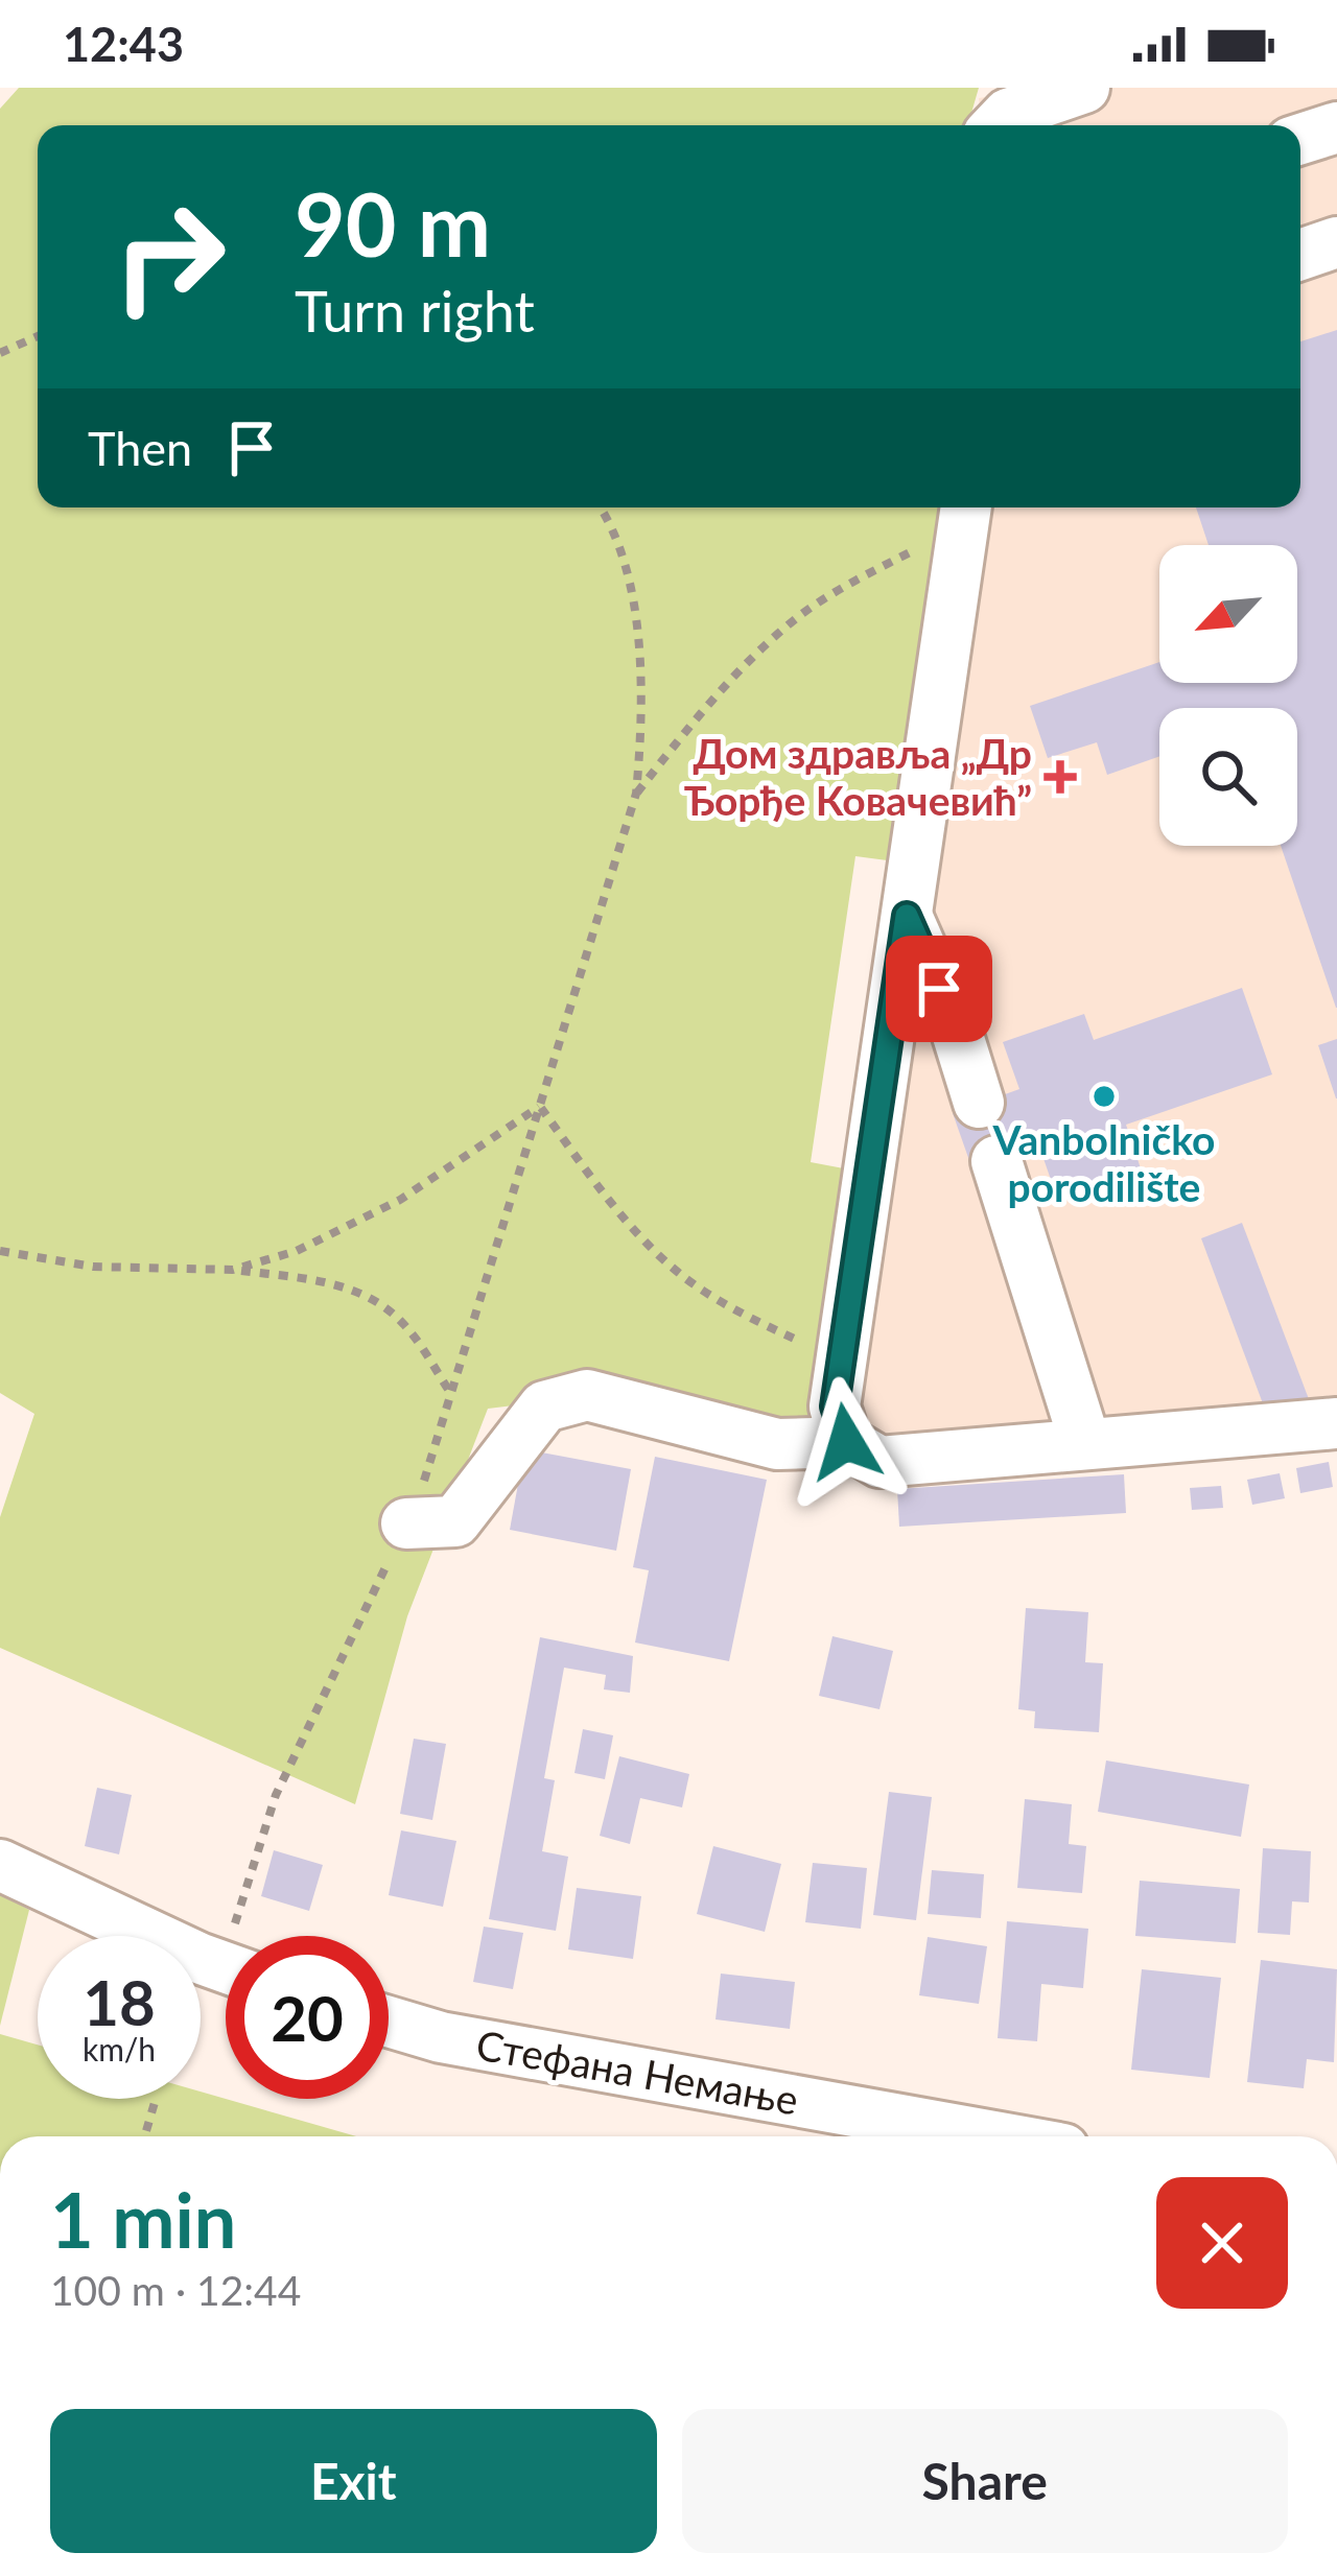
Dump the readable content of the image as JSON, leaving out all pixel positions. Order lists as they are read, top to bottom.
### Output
{
  "streets": {
    "street": ["Стефана Немање"]
  },
  "places": {
    "health": ["Дом здравља „Др Ђорђе Ковачевић”"],
    "other": ["Vanbolničko porodilište"]
  },
  "north": "bottom left",
  "page": {
    "status": "12:43",
    "turn": ["90 m", "Turn right"],
    "then": "Then",
    "speed": "18 km/h",
    "limit": "20",
    "heading": ["1 min", "100 m · 12:44"],
    "buttons": ["Exit", "Share"]
  }
}
